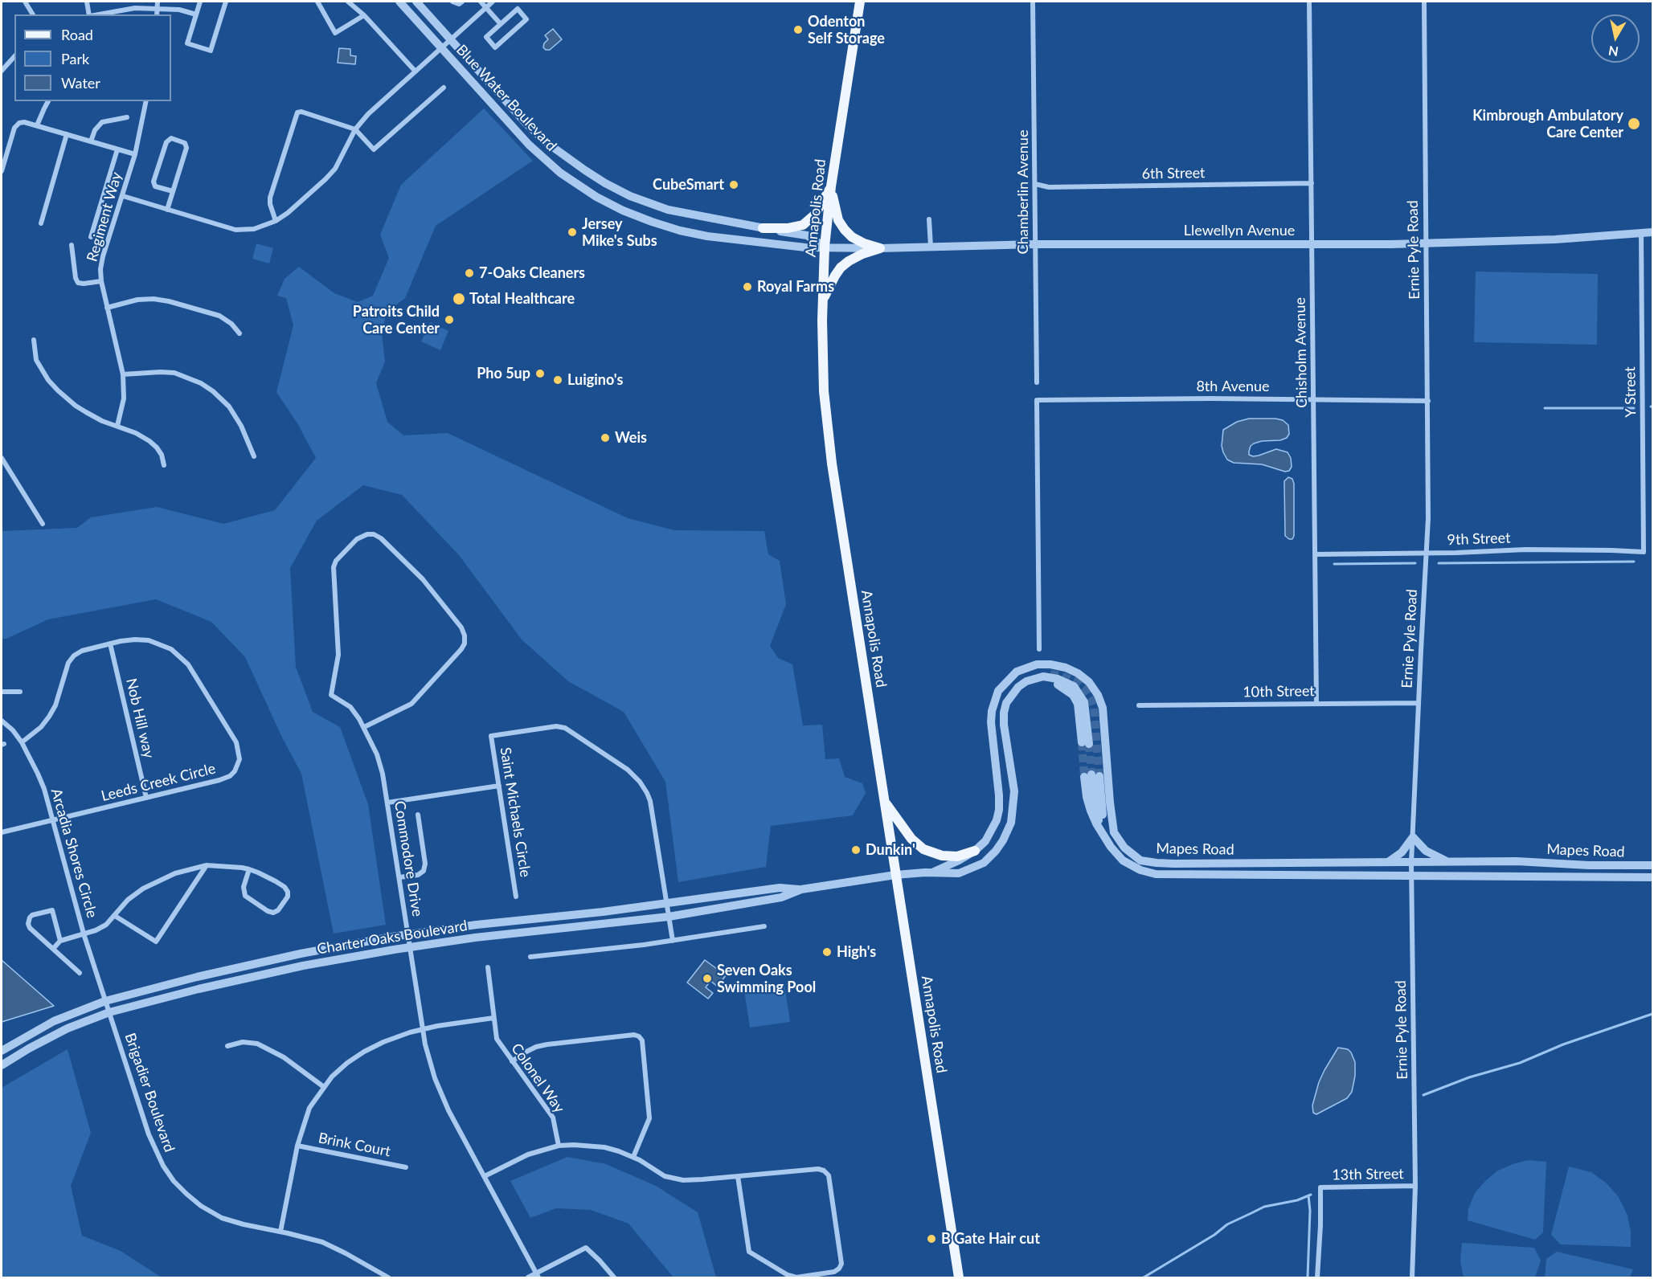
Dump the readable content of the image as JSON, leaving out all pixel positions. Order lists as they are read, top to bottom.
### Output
{
  "streets": {
    "main road": ["Annapolis Road"],
    "street": [
      "Blue Water Boulevard",
      "6th Street",
      "Chamberlin Avenue",
      "Regiment Way",
      "Llewellyn Avenue",
      "Ernie Pyle Road",
      "Chisholm Avenue",
      "8th Avenue",
      "Y Street",
      "9th Street",
      "10th Street",
      "Nob Hill way",
      "Leeds Creek Circle",
      "Saint Michaels Circle",
      "Mapes Road",
      "Arcadia Shores Circle",
      "Commodore Drive",
      "Charter Oaks Boulevard",
      "Colonel Way",
      "Brigadier Boulevard",
      "Brink Court",
      "13th Street"
    ]
  },
  "crossings": [
    ["Blue Water Boulevard", "Annapolis Road"],
    ["Blue Water Boulevard", "Llewellyn Avenue"],
    ["6th Street", "Chamberlin Avenue"],
    ["6th Street", "Chisholm Avenue"],
    ["Chamberlin Avenue", "Llewellyn Avenue"],
    ["Annapolis Road", "Llewellyn Avenue"],
    ["Annapolis Road", "Mapes Road"],
    ["Annapolis Road", "Charter Oaks Boulevard"],
    ["Llewellyn Avenue", "Ernie Pyle Road"],
    ["Llewellyn Avenue", "Chisholm Avenue"],
    ["Llewellyn Avenue", "Y Street"],
    ["Ernie Pyle Road", "8th Avenue"],
    ["Ernie Pyle Road", "9th Street"],
    ["Ernie Pyle Road", "10th Street"],
    ["Ernie Pyle Road", "Mapes Road"],
    ["Ernie Pyle Road", "13th Street"],
    ["Chisholm Avenue", "8th Avenue"],
    ["Chisholm Avenue", "9th Street"],
    ["Chisholm Avenue", "10th Street"],
    ["Y Street", "9th Street"],
    ["Nob Hill way", "Leeds Creek Circle"],
    ["Leeds Creek Circle", "Arcadia Shores Circle"],
    ["Saint Michaels Circle", "Charter Oaks Boulevard"],
    ["Mapes Road", "Charter Oaks Boulevard"],
    ["Arcadia Shores Circle", "Charter Oaks Boulevard"],
    ["Arcadia Shores Circle", "Brigadier Boulevard"],
    ["Commodore Drive", "Charter Oaks Boulevard"],
    ["Charter Oaks Boulevard", "Brigadier Boulevard"]
  ],
  "places": [
    "Odenton Self Storage",
    "Kimbrough Ambulatory Care Center",
    "CubeSmart",
    "Jersey Mike's Subs",
    "7-Oaks Cleaners",
    "Royal Farms",
    "Total Healthcare",
    "Patroits Child Care Center",
    "Pho 5up",
    "Luigino's",
    "Weis",
    "Dunkin'",
    "High's",
    "Seven Oaks Swimming Pool",
    "B Gate Hair cut"
  ],
  "legend": ["Road", "Park", "Water"],
  "north": "bottom"
}
